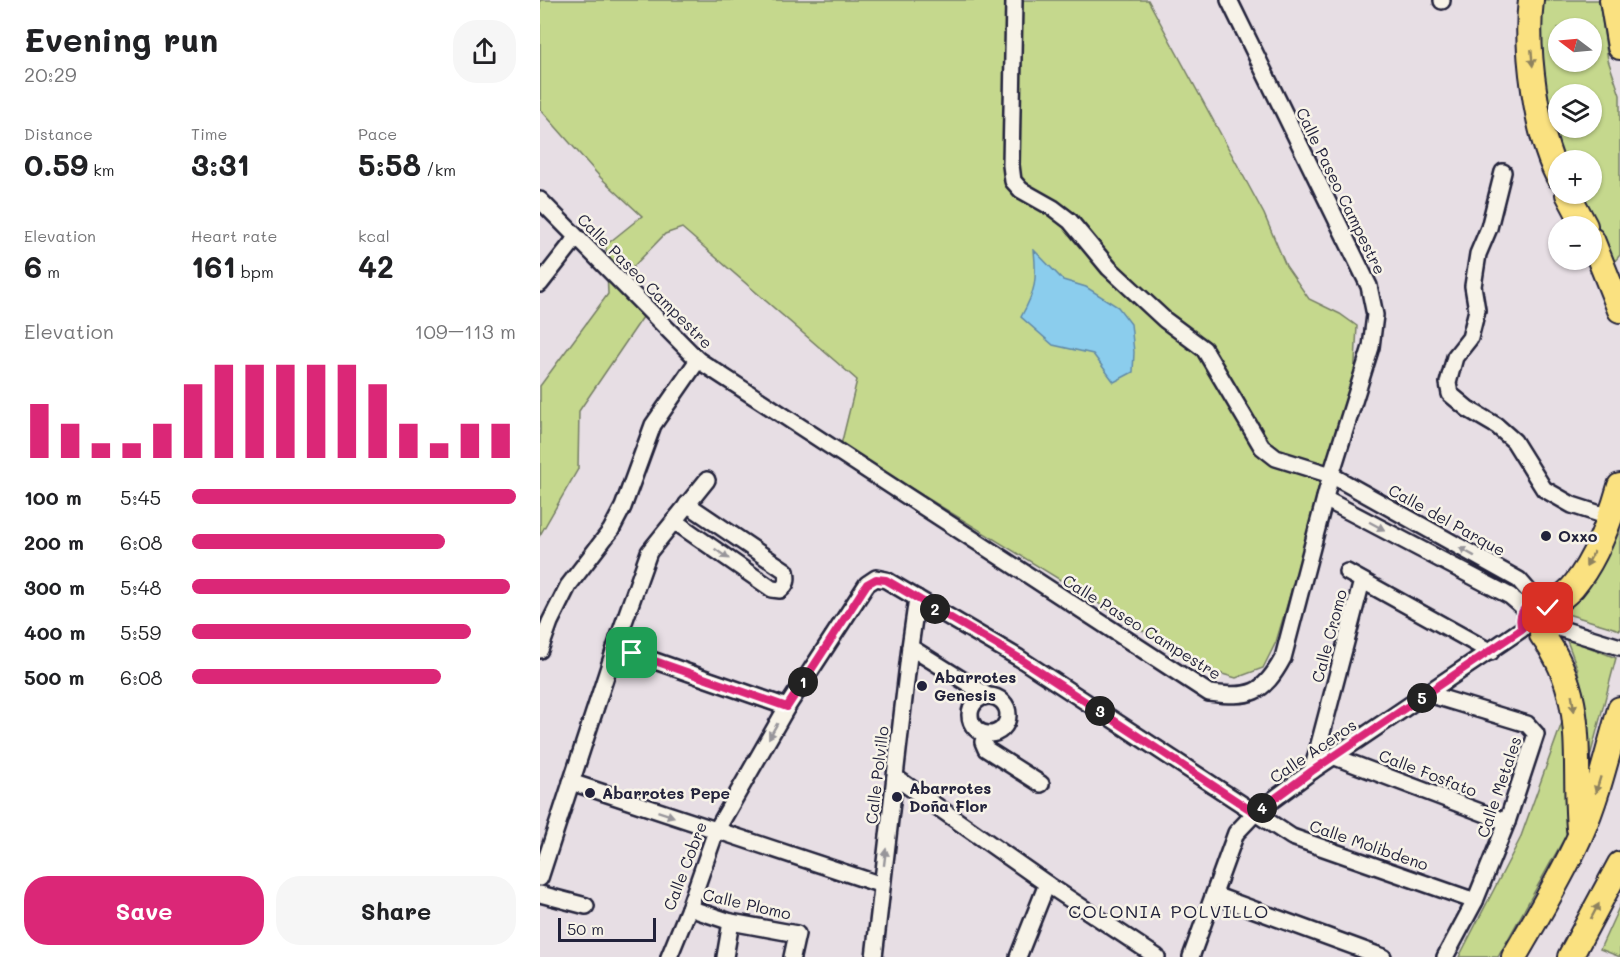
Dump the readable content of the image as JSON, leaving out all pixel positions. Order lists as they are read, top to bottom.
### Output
{
  "streets": {
    "street": [
      "Calle Paseo Campestre",
      "Calle del Parque",
      "Calle Cromo",
      "Calle Aceros",
      "Calle Fosfato",
      "Calle Polvillo",
      "Calle Metales",
      "Calle Molibdeno",
      "Calle Cobre",
      "Calle Plomo"
    ]
  },
  "crossings": [
    ["Calle Paseo Campestre", "Calle del Parque"],
    ["Calle del Parque", "Calle Aceros"],
    ["Calle Cromo", "Calle Aceros"],
    ["Calle Aceros", "Calle Fosfato"],
    ["Calle Aceros", "Calle Metales"],
    ["Calle Aceros", "Calle Molibdeno"],
    ["Calle Fosfato", "Calle Metales"],
    ["Calle Polvillo", "Calle Molibdeno"],
    ["Calle Metales", "Calle Molibdeno"],
    ["Calle Molibdeno", "Calle Cobre"],
    ["Calle Cobre", "Calle Plomo"]
  ],
  "districts": ["COLONIA POLVILLO"],
  "places": [
    "Oxxo",
    "Abarrotes Genesis",
    "Abarrotes Pepe",
    "Abarrotes Doña Flor"
  ],
  "scale_bar": "50 m",
  "north": "left",
  "page": {
    "heading": ["Evening run", "20:29"],
    "map_buttons": ["+", "−"],
    "stats": [
      ["Distance", "0.59 km"],
      ["Time", "3:31"],
      ["Pace", "5:58 /km"],
      ["Elevation", "6 m"],
      ["Heart rate", "161 bpm"],
      ["kcal", "42"]
    ],
    "chart": ["Elevation", "109–113 m"],
    "list": [
      {
        "name": "100 m",
        "note": "5:45"
      },
      {
        "name": "200 m",
        "note": "6:08"
      },
      {
        "name": "300 m",
        "note": "5:48"
      },
      {
        "name": "400 m",
        "note": "5:59"
      },
      {
        "name": "500 m",
        "note": "6:08"
      }
    ],
    "pins": [
      "2",
      "1",
      "5",
      "3",
      "4"
    ],
    "buttons": ["Save", "Share"],
    "scale": "50 m"
  }
}
